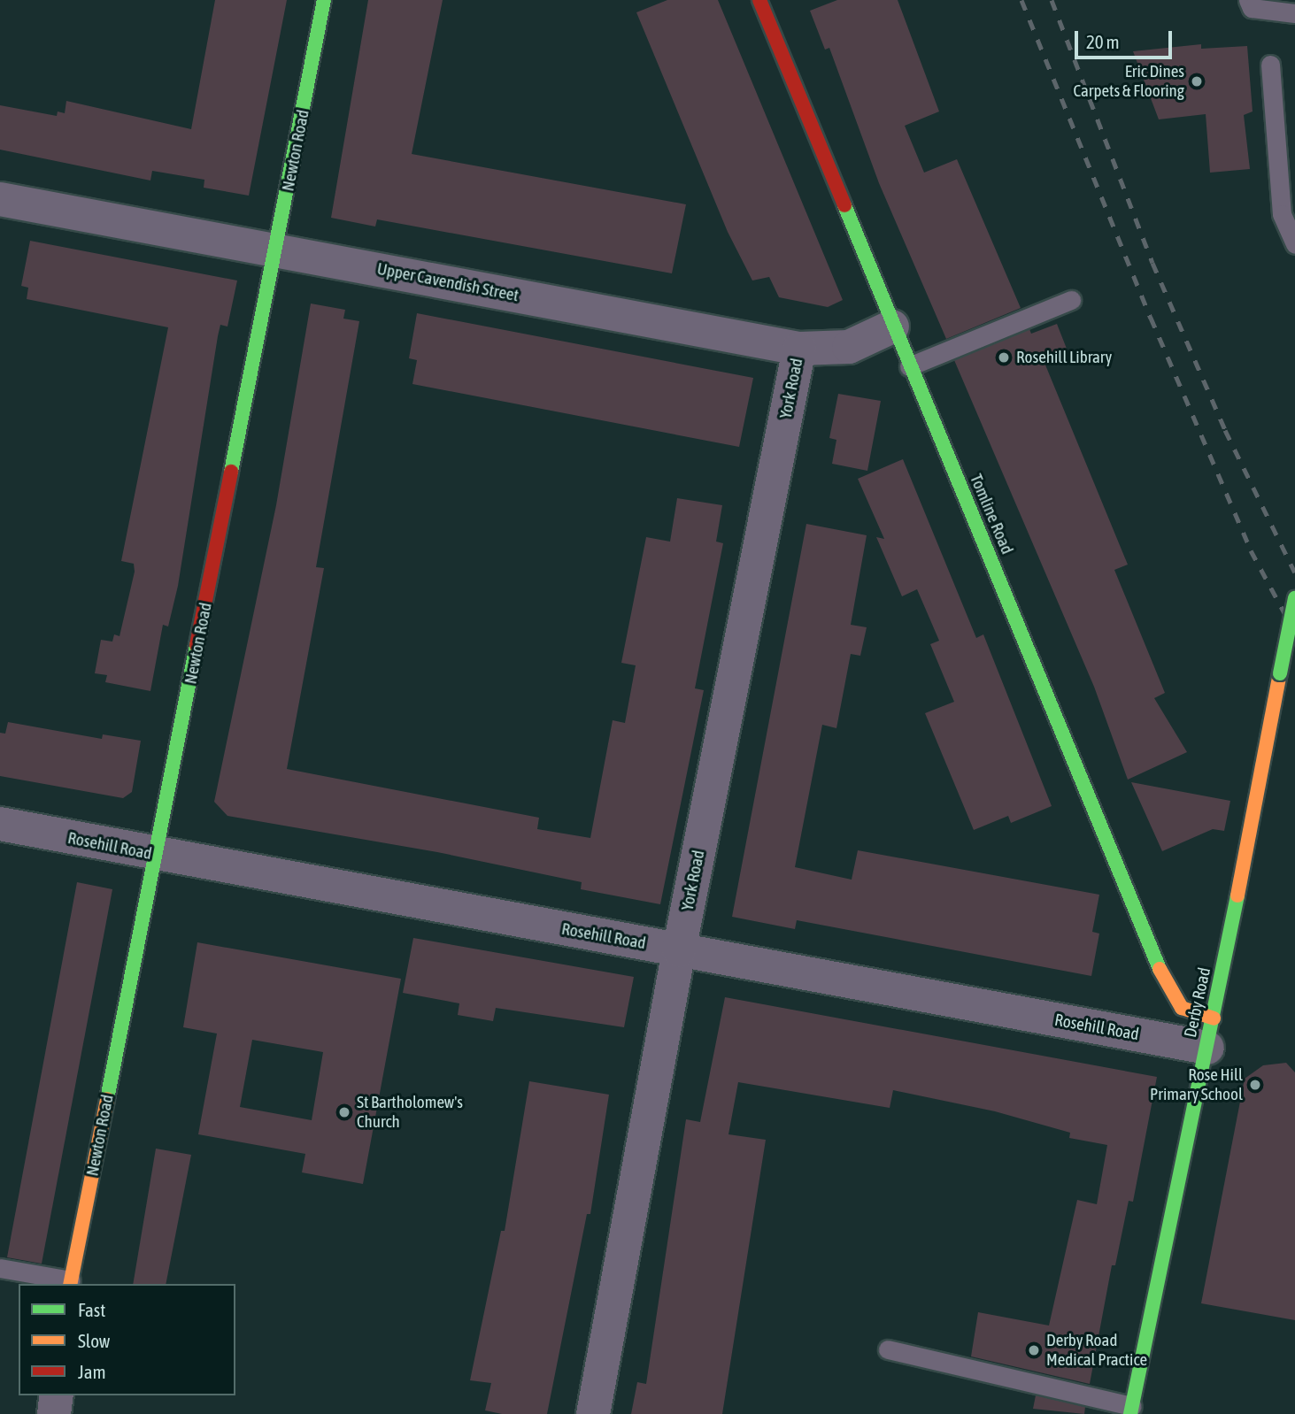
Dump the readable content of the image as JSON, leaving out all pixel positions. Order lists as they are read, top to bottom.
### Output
{
  "streets": {
    "street": [
      "Newton Road",
      "Upper Cavendish Street",
      "York Road",
      "Tomline Road",
      "Rosehill Road",
      "Derby Road"
    ]
  },
  "crossings": [
    ["Newton Road", "Upper Cavendish Street"],
    ["Newton Road", "Rosehill Road"],
    ["Upper Cavendish Street", "York Road"],
    ["Upper Cavendish Street", "Tomline Road"],
    ["York Road", "Rosehill Road"],
    ["Tomline Road", "Rosehill Road"],
    ["Tomline Road", "Derby Road"],
    ["Rosehill Road", "Derby Road"]
  ],
  "places": [
    "Eric Dines Carpets & Flooring",
    "Rosehill Library",
    "Rose Hill Primary School",
    "St Bartholomew's Church",
    "Derby Road Medical Practice"
  ],
  "legend": ["Fast", "Slow", "Jam"],
  "scale_bar": "20 m"
}
